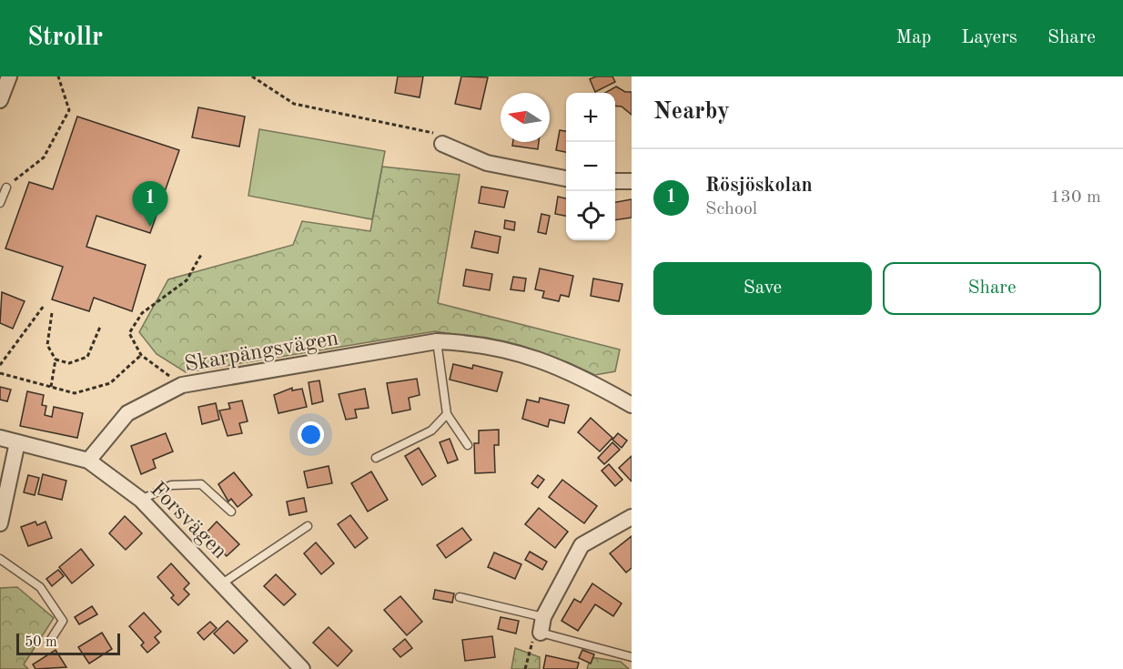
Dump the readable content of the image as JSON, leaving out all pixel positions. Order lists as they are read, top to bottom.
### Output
{
  "streets": {
    "street": ["Skarpängsvägen", "Forsvägen"]
  },
  "crossings": [
    ["Skarpängsvägen", "Forsvägen"]
  ],
  "scale_bar": "50 m",
  "north": "left",
  "page": {
    "header": "Strollr",
    "nav": ["Map", "Layers", "Share"],
    "heading": "Nearby",
    "map_buttons": ["+", "−"],
    "list": [
      {
        "mark": "1",
        "name": "Rösjöskolan",
        "note": "School",
        "value": "130 m"
      }
    ],
    "pins": "1",
    "buttons": ["Save", "Share"],
    "scale": "50 m"
  }
}
